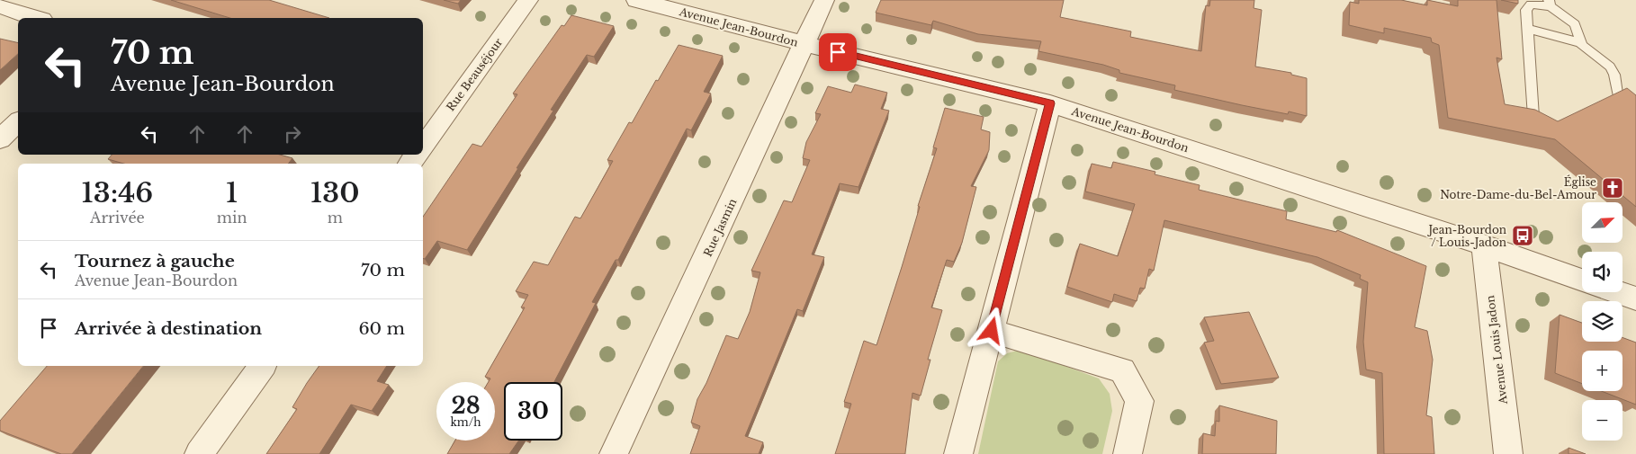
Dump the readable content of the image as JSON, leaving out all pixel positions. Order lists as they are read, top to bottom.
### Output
{
  "streets": {
    "street": [
      "Avenue Jean-Bourdon",
      "Rue Beauséjour",
      "Rue Jasmin",
      "Avenue Louis Jadon"
    ]
  },
  "crossings": [
    ["Avenue Jean-Bourdon", "Rue Jasmin"],
    ["Avenue Jean-Bourdon", "Avenue Louis Jadon"]
  ],
  "places": {
    "church": ["Église Notre-Dame-du-Bel-Amour"],
    "bus stop": ["Jean-Bourdon / Louis-Jadon"]
  },
  "north": "top right",
  "page": {
    "turn": ["70 m", "Avenue Jean-Bourdon"],
    "eta": [
      "13:46",
      "Arrivée",
      "1",
      "min",
      "130",
      "m"
    ],
    "map_buttons": ["+", "−"],
    "list": [
      {
        "name": "Tournez à gauche",
        "note": "Avenue Jean-Bourdon",
        "value": "70 m"
      },
      {
        "name": "Arrivée à destination",
        "value": "60 m"
      }
    ],
    "speed": "28 km/h",
    "limit": "30"
  }
}
